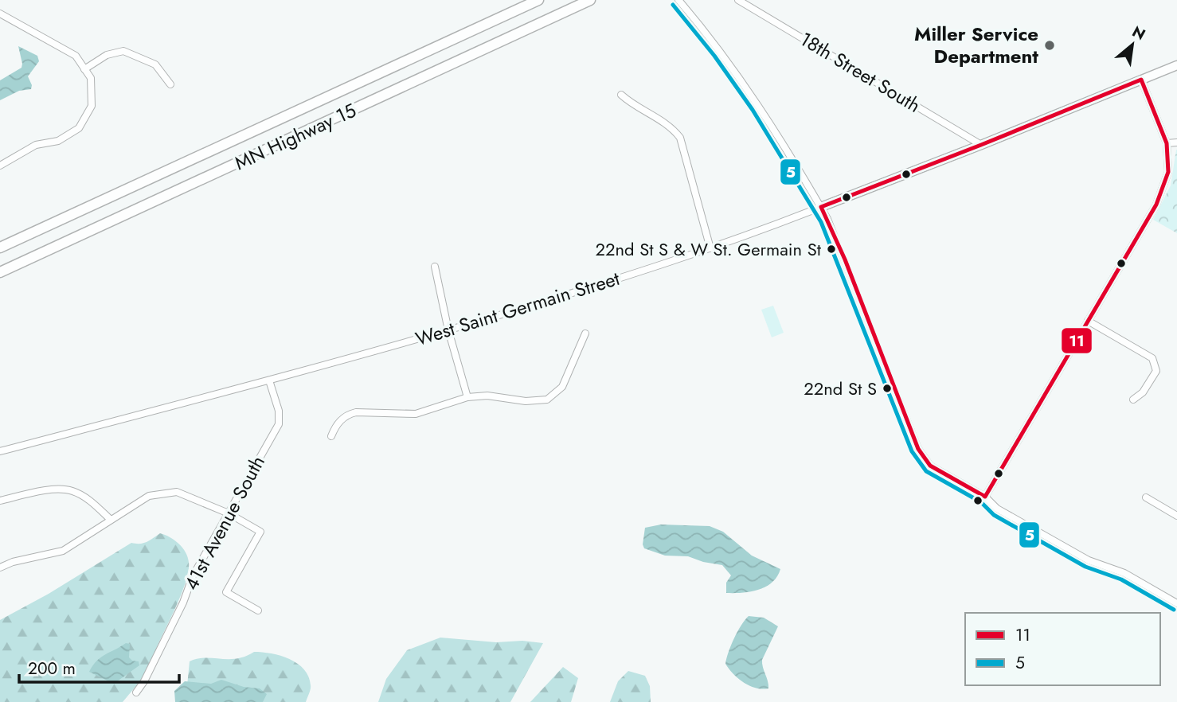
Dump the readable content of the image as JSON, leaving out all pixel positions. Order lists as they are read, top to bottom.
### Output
{
  "streets": {
    "highway": ["MN Highway 15"],
    "main road": ["West Saint Germain Street"],
    "street": ["18th Street South", "41st Avenue South"]
  },
  "crossings": [
    ["18th Street South", "West Saint Germain Street"],
    ["West Saint Germain Street", "41st Avenue South"]
  ],
  "places": ["Miller Service Department", "22nd St S & W St. Germain St", "22nd St S"],
  "lines": ["transit line 5", "transit line 11"],
  "legend": ["11", "5"],
  "scale_bar": "200 m",
  "north": "top right"
}
